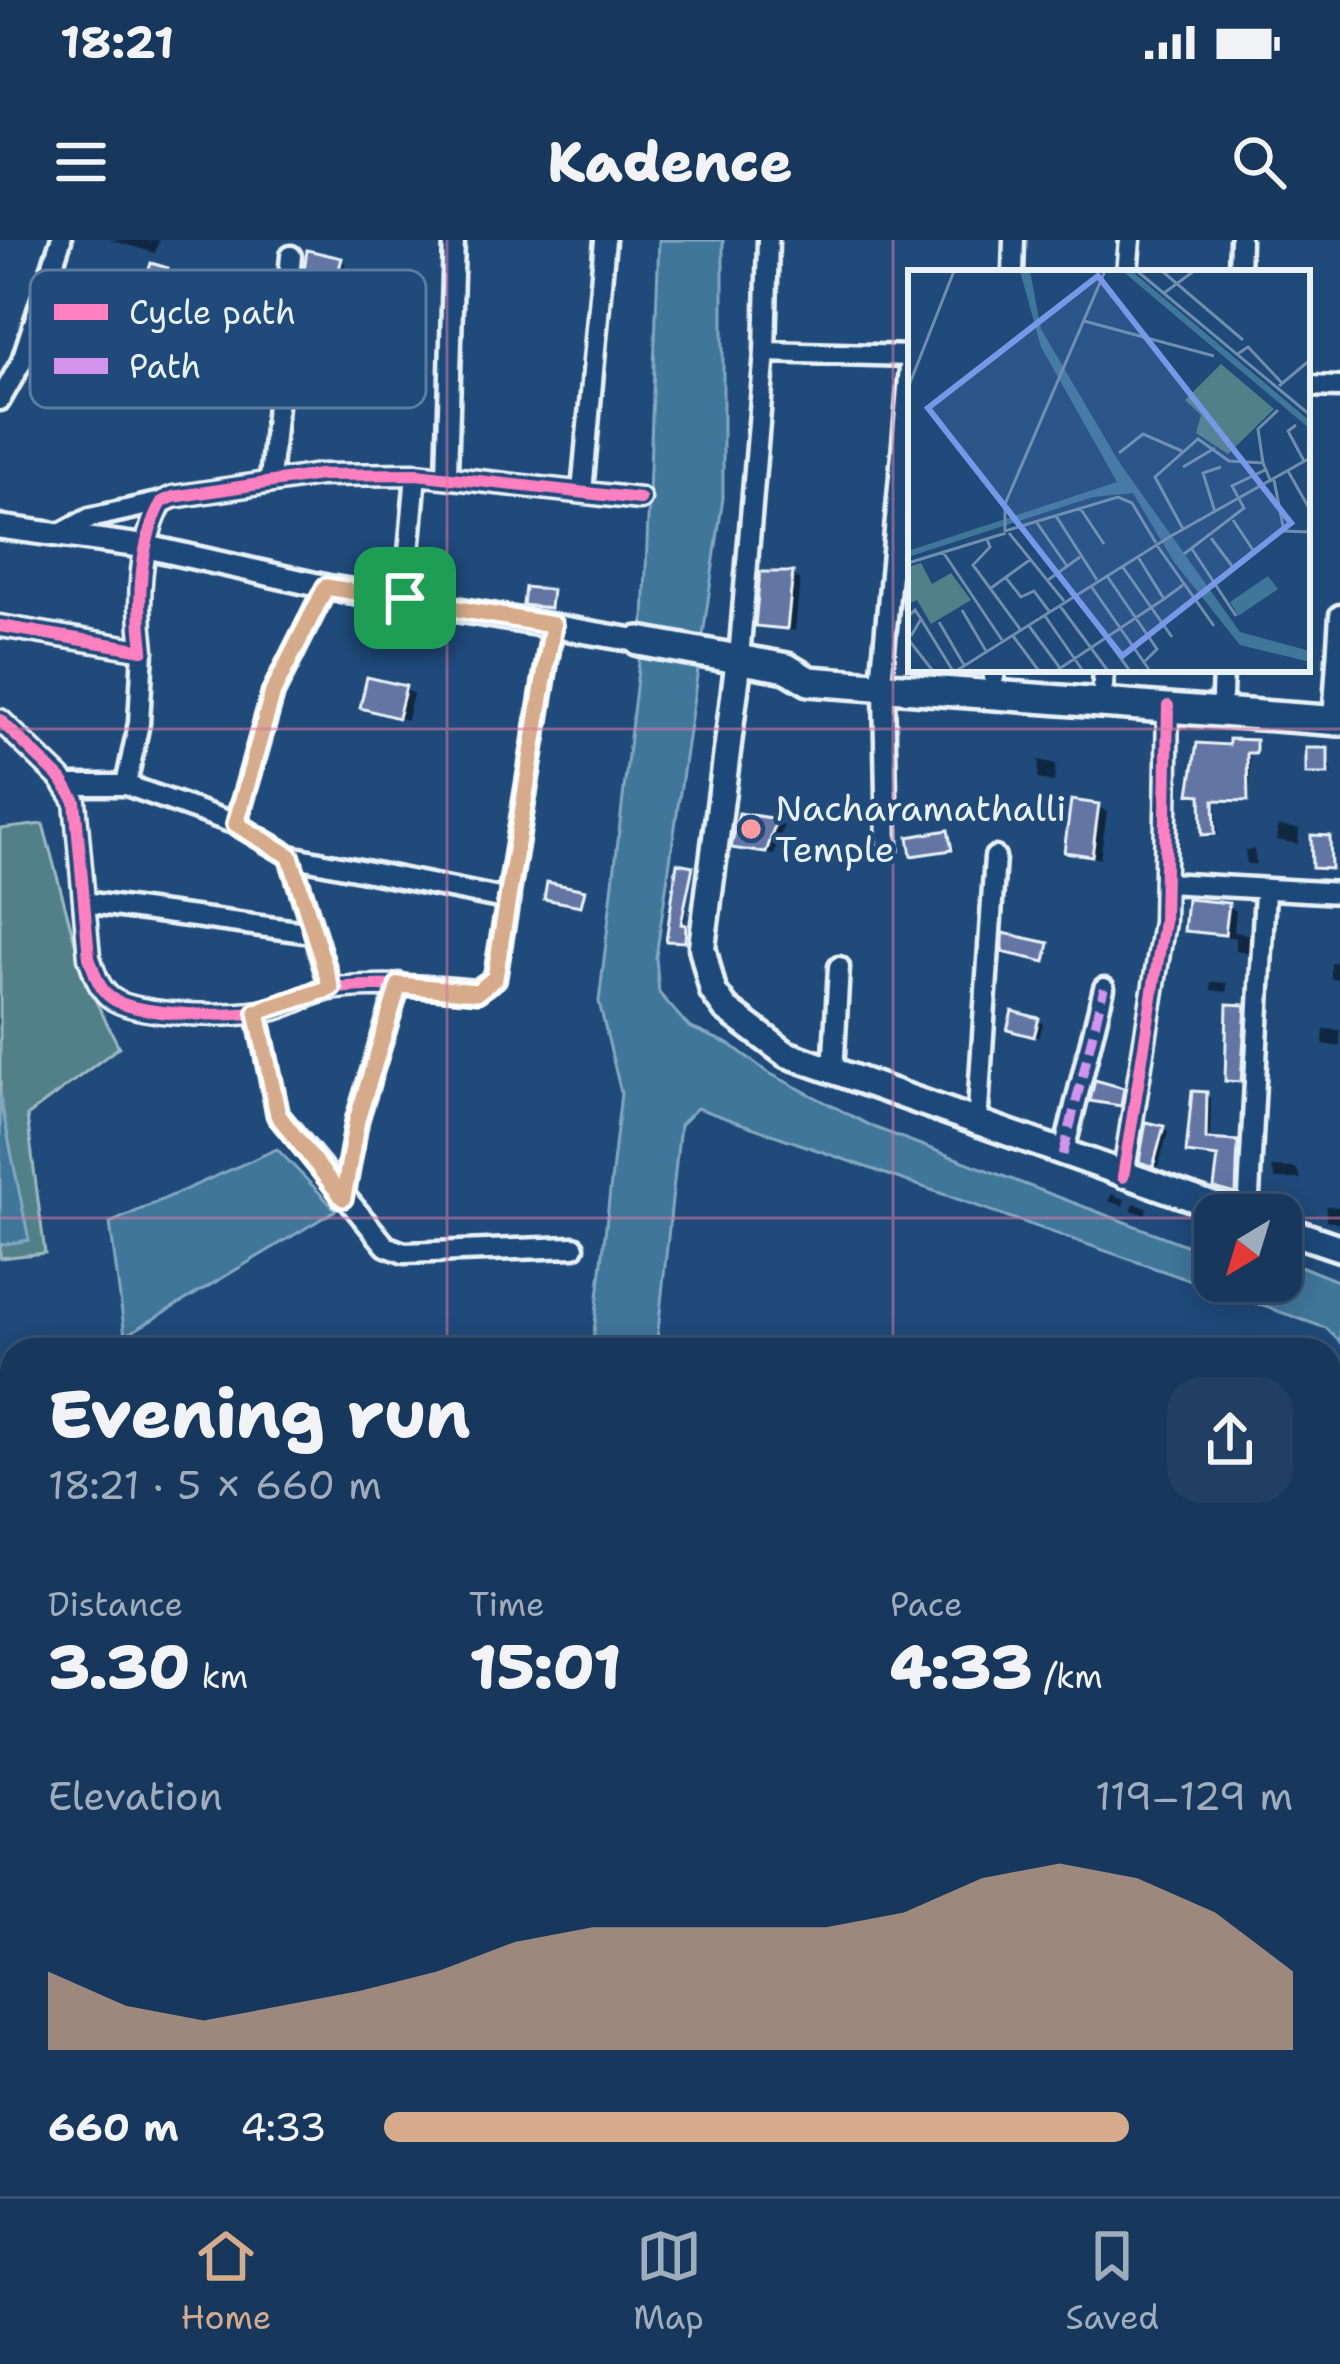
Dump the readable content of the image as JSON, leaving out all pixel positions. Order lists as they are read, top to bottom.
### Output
{
  "places": ["Nacharamathalli Temple"],
  "legend": ["Cycle path", "Path"],
  "north": "bottom left",
  "page": {
    "status": "18:21",
    "header": "Kadence",
    "heading": ["Evening run", "18:21 · 5 × 660 m"],
    "stats": [
      ["Distance", "3.30 km"],
      ["Time", "15:01"],
      ["Pace", "4:33 /km"]
    ],
    "chart": ["Elevation", "119–129 m"],
    "list": [
      {
        "name": "660 m",
        "note": "4:33"
      }
    ],
    "tabs": ["Home", "Map", "Saved"]
  }
}
